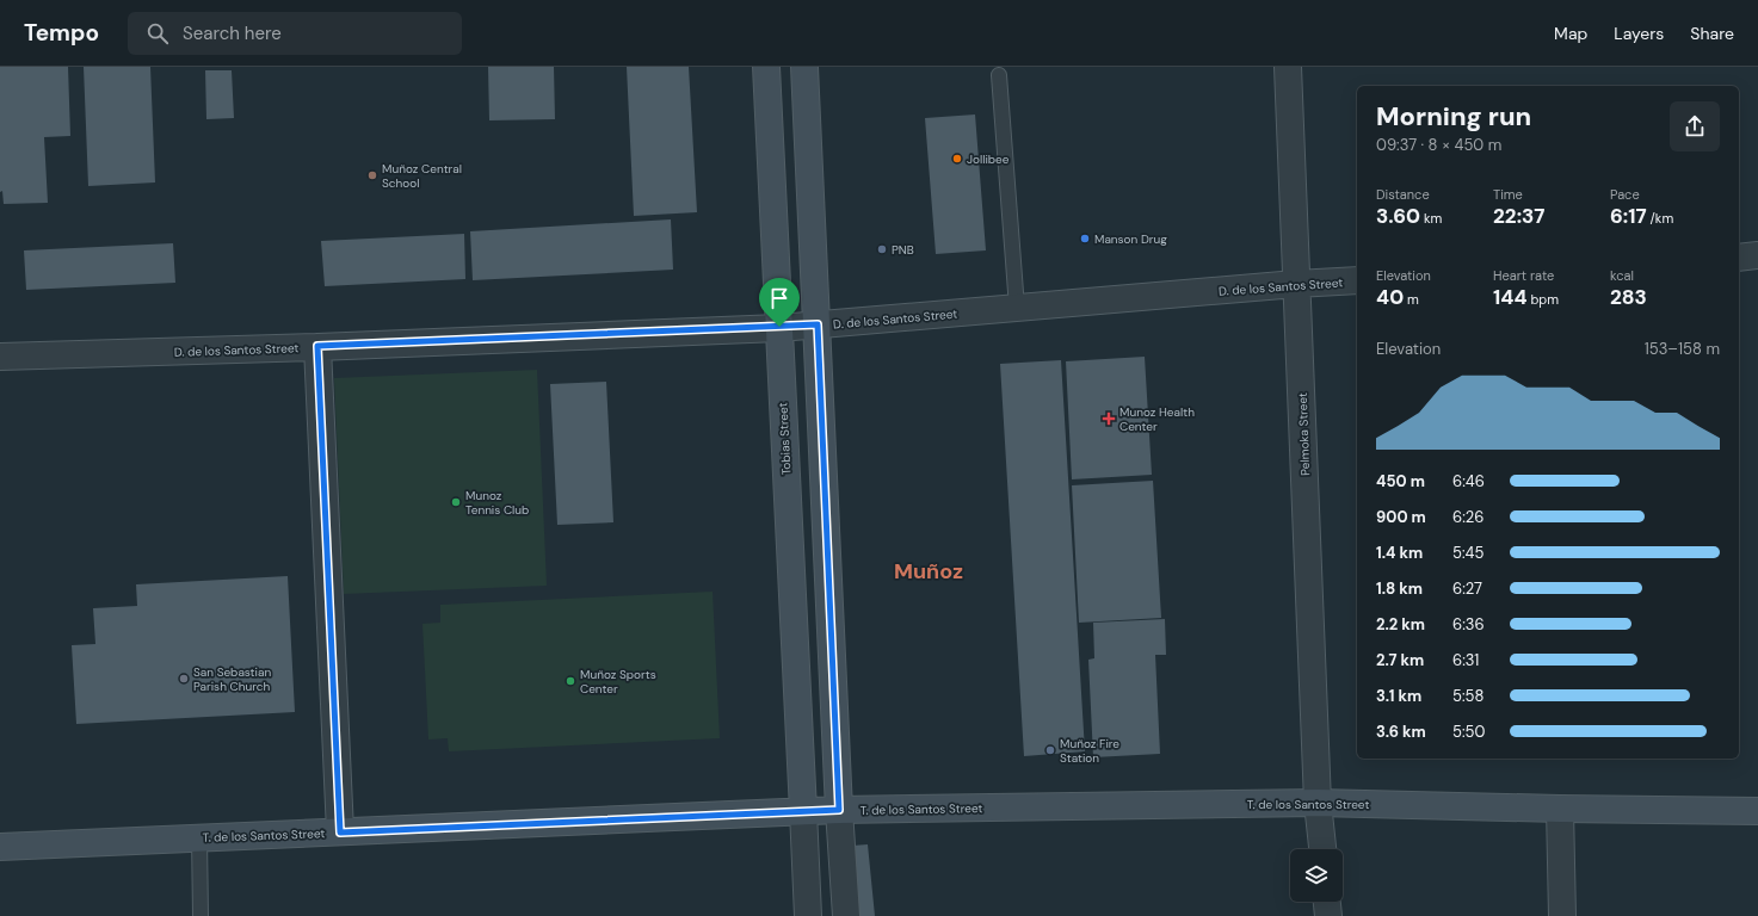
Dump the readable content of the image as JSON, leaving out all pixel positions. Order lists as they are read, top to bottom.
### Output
{
  "streets": {
    "main road": ["Tobias Street", "T. de los Santos Street"],
    "street": ["D. de los Santos Street", "Pelmoka Street"]
  },
  "crossings": [
    ["D. de los Santos Street", "Pelmoka Street"],
    ["D. de los Santos Street", "Tobias Street"],
    ["Pelmoka Street", "T. de los Santos Street"],
    ["Tobias Street", "T. de los Santos Street"]
  ],
  "districts": ["Muñoz"],
  "places": {
    "other": [
      "Jollibee",
      "Muñoz Central School",
      "Manson Drug",
      "PNB",
      "Munoz Tennis Club",
      "San Sebastian Parish Church",
      "Muñoz Sports Center",
      "Muñoz Fire Station"
    ],
    "health": ["Munoz Health Center"]
  },
  "page": {
    "header": "Tempo",
    "search": "Search here",
    "nav": ["Map", "Layers", "Share"],
    "heading": ["Morning run", "09:37 · 8 × 450 m"],
    "stats": [
      ["Distance", "3.60 km"],
      ["Time", "22:37"],
      ["Pace", "6:17 /km"],
      ["Elevation", "40 m"],
      ["Heart rate", "144 bpm"],
      ["kcal", "283"]
    ],
    "chart": ["Elevation", "153–158 m"],
    "list": [
      {
        "name": "450 m",
        "note": "6:46"
      },
      {
        "name": "900 m",
        "note": "6:26"
      },
      {
        "name": "1.4 km",
        "note": "5:45"
      },
      {
        "name": "1.8 km",
        "note": "6:27"
      },
      {
        "name": "2.2 km",
        "note": "6:36"
      },
      {
        "name": "2.7 km",
        "note": "6:31"
      },
      {
        "name": "3.1 km",
        "note": "5:58"
      },
      {
        "name": "3.6 km",
        "note": "5:50"
      }
    ]
  }
}
